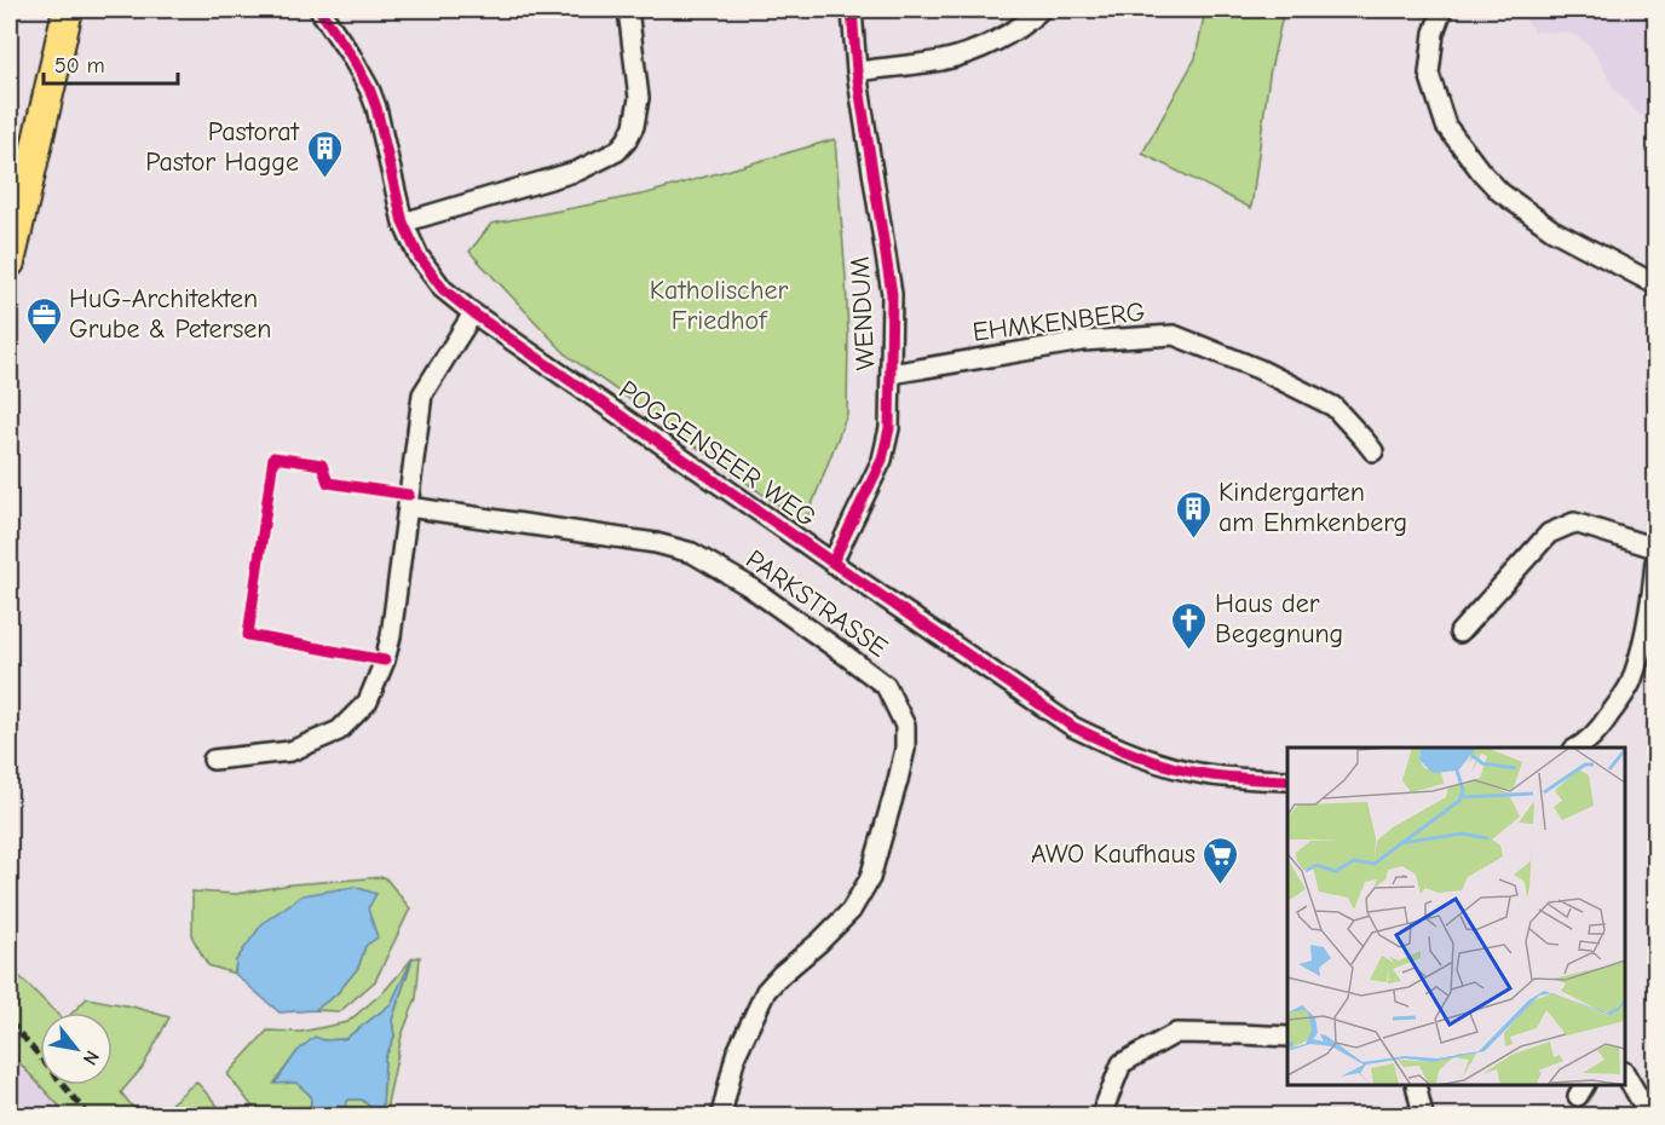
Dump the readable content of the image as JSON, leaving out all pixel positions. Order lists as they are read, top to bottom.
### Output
{
  "streets": {
    "street": [
      "WENDUM",
      "EHMKENBERG",
      "POGGENSEER WEG",
      "PARKSTRASSE"
    ]
  },
  "crossings": [
    ["WENDUM", "EHMKENBERG"],
    ["WENDUM", "POGGENSEER WEG"]
  ],
  "parks": ["Katholischer Friedhof"],
  "places": {
    "building": ["Pastorat Pastor Hagge", "Kindergarten am Ehmkenberg"],
    "office": ["HuG-Architekten Grube & Petersen"],
    "church": ["Haus der Begegnung"],
    "supermarket": ["AWO Kaufhaus"]
  },
  "scale_bar": "50 m",
  "north": "bottom right"
}
